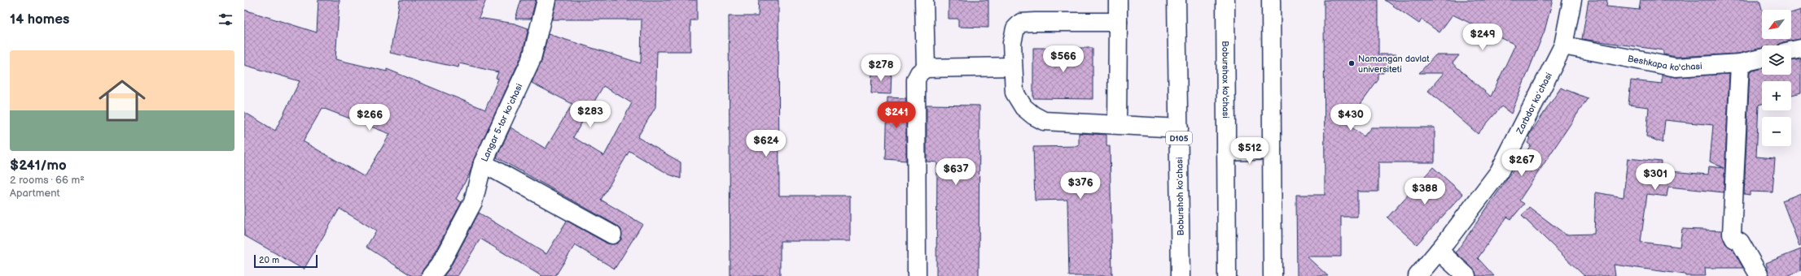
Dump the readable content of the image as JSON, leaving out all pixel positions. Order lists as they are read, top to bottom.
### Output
{
  "streets": {
    "street": [
      "Beshkapa ko'chasi",
      "Boburshox ko'chasi",
      "Zarbdor koʻchasi",
      "Langar 5-tor koʻchasi",
      "D105",
      "Boburshoh koʻchasi"
    ]
  },
  "crossings": [
    ["Beshkapa ko'chasi", "Zarbdor koʻchasi"]
  ],
  "places": ["Namangan davlat universiteti"],
  "scale_bar": "20 m",
  "north": "bottom left",
  "page": {
    "heading": "14 homes",
    "map_buttons": ["+", "−"],
    "price": [
      "$249",
      "$566",
      "$278",
      "$283",
      "$241",
      "$266",
      "$430",
      "$624",
      "$512",
      "$267",
      "$637",
      "$301",
      "$376",
      "$388"
    ],
    "list": [
      {
        "name": "$241/mo",
        "note": "2 rooms · 66 m² · Apartment"
      }
    ],
    "scale": "20 m"
  }
}
